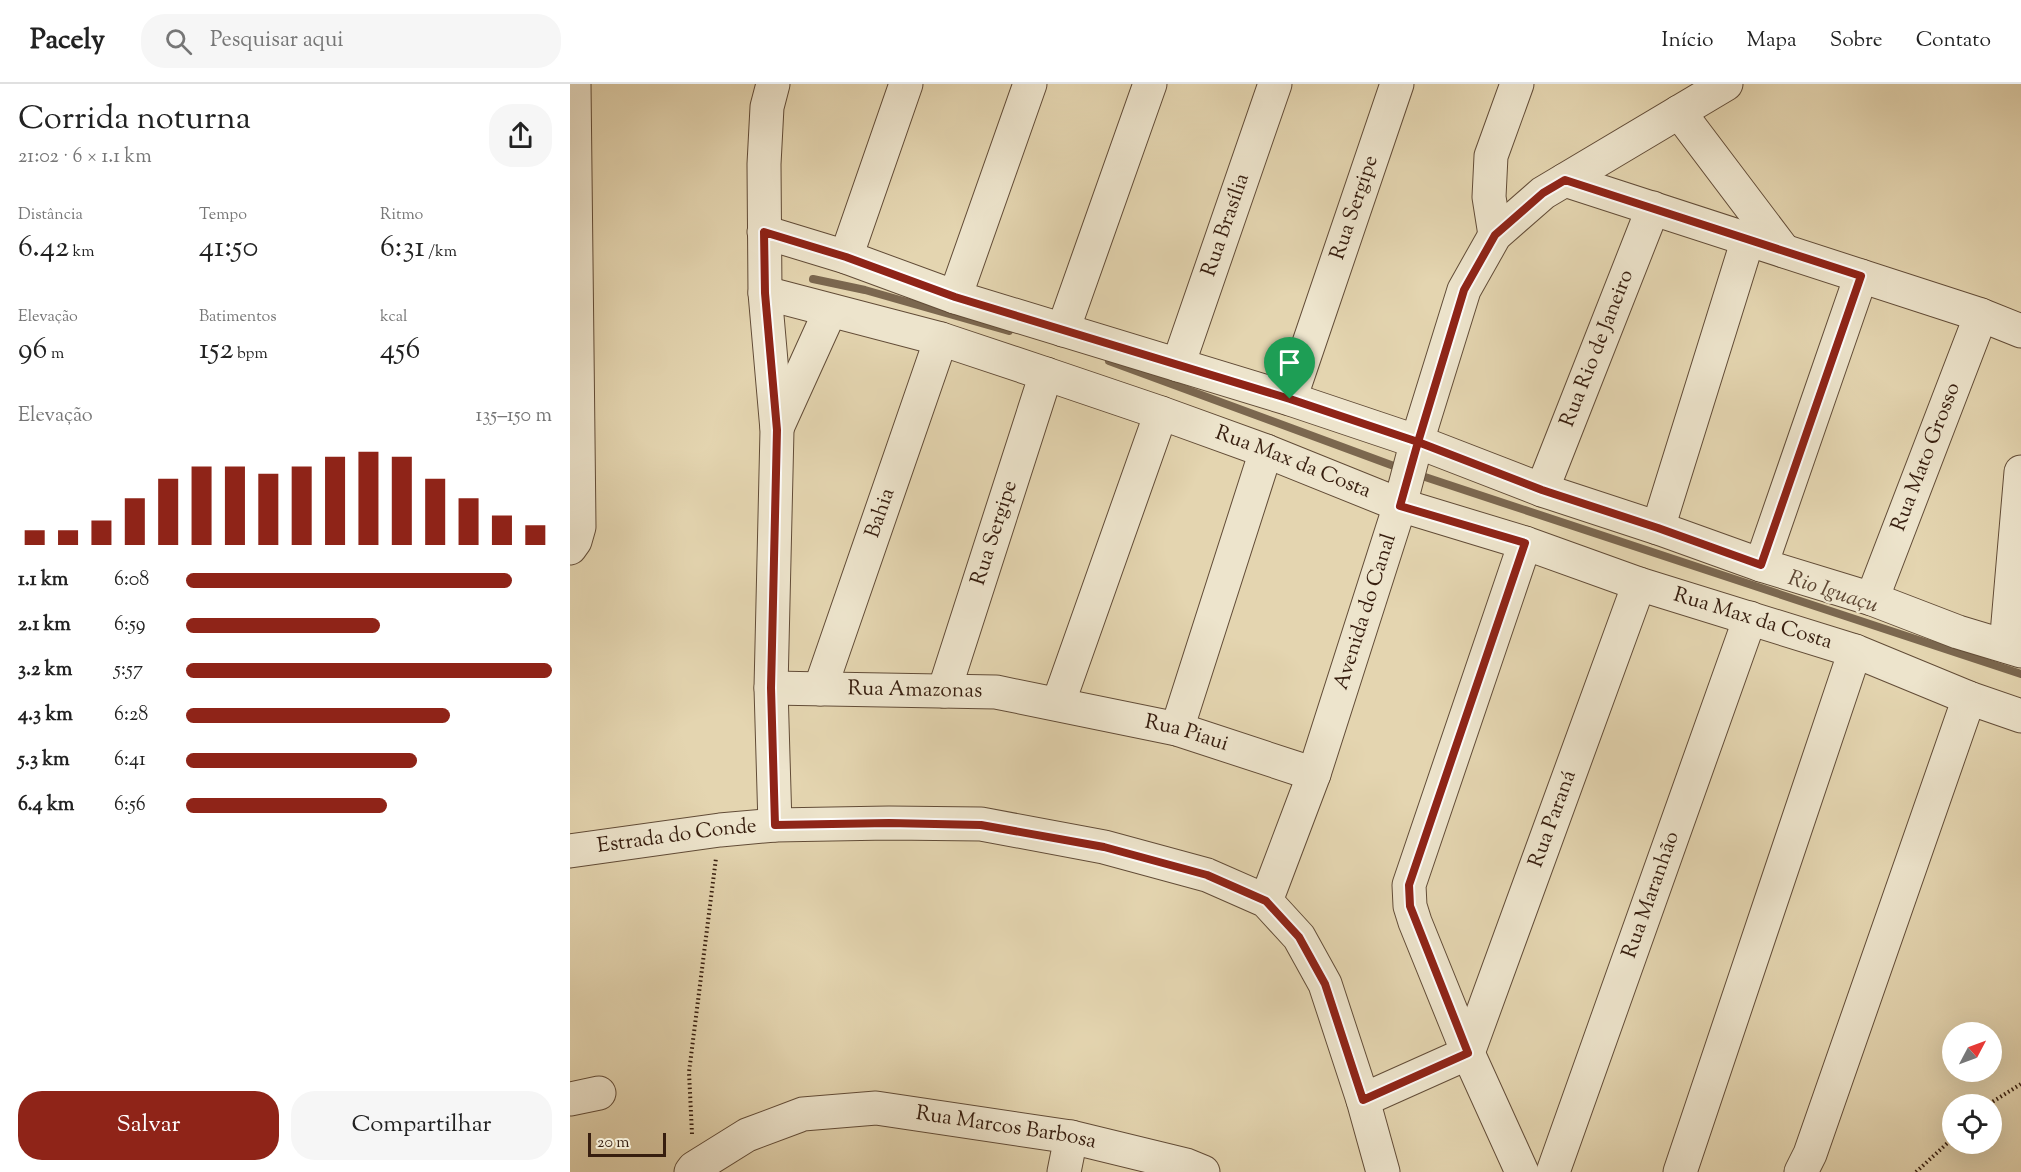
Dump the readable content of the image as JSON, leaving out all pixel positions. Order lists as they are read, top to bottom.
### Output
{
  "streets": {
    "street": [
      "Rua Sergipe",
      "Rua Brasília",
      "Rua Rio de Janeiro",
      "Rua Mato Grosso",
      "Rua Max da Costa",
      "Bahia",
      "Avenida do Canal",
      "Rua Amazonas",
      "Rua Piaui",
      "Rua Paraná",
      "Estrada do Conde",
      "Rua Maranhão",
      "Rua Marcos Barbosa"
    ]
  },
  "crossings": [
    ["Rua Sergipe", "Rua Max da Costa"],
    ["Rua Sergipe", "Rua Amazonas"],
    ["Rua Max da Costa", "Bahia"],
    ["Rua Max da Costa", "Avenida do Canal"],
    ["Rua Max da Costa", "Rua Paraná"],
    ["Rua Max da Costa", "Rua Maranhão"],
    ["Bahia", "Rua Amazonas"],
    ["Avenida do Canal", "Rua Piaui"],
    ["Avenida do Canal", "Estrada do Conde"],
    ["Rua Amazonas", "Rua Piaui"]
  ],
  "water": ["Rio Iguaçu"],
  "scale_bar": "20 m",
  "north": "top right",
  "page": {
    "header": "Pacely",
    "search": "Pesquisar aqui",
    "nav": [
      "Início",
      "Mapa",
      "Sobre",
      "Contato"
    ],
    "heading": ["Corrida noturna", "21:02 · 6 × 1.1 km"],
    "stats": [
      ["Distância", "6.42 km"],
      ["Tempo", "41:50"],
      ["Ritmo", "6:31 /km"],
      ["Elevação", "96 m"],
      ["Batimentos", "152 bpm"],
      ["kcal", "456"]
    ],
    "chart": ["Elevação", "135–150 m"],
    "list": [
      {
        "name": "1.1 km",
        "note": "6:08"
      },
      {
        "name": "2.1 km",
        "note": "6:59"
      },
      {
        "name": "3.2 km",
        "note": "5:57"
      },
      {
        "name": "4.3 km",
        "note": "6:28"
      },
      {
        "name": "5.3 km",
        "note": "6:41"
      },
      {
        "name": "6.4 km",
        "note": "6:56"
      }
    ],
    "buttons": ["Salvar", "Compartilhar"],
    "scale": "20 m"
  }
}
